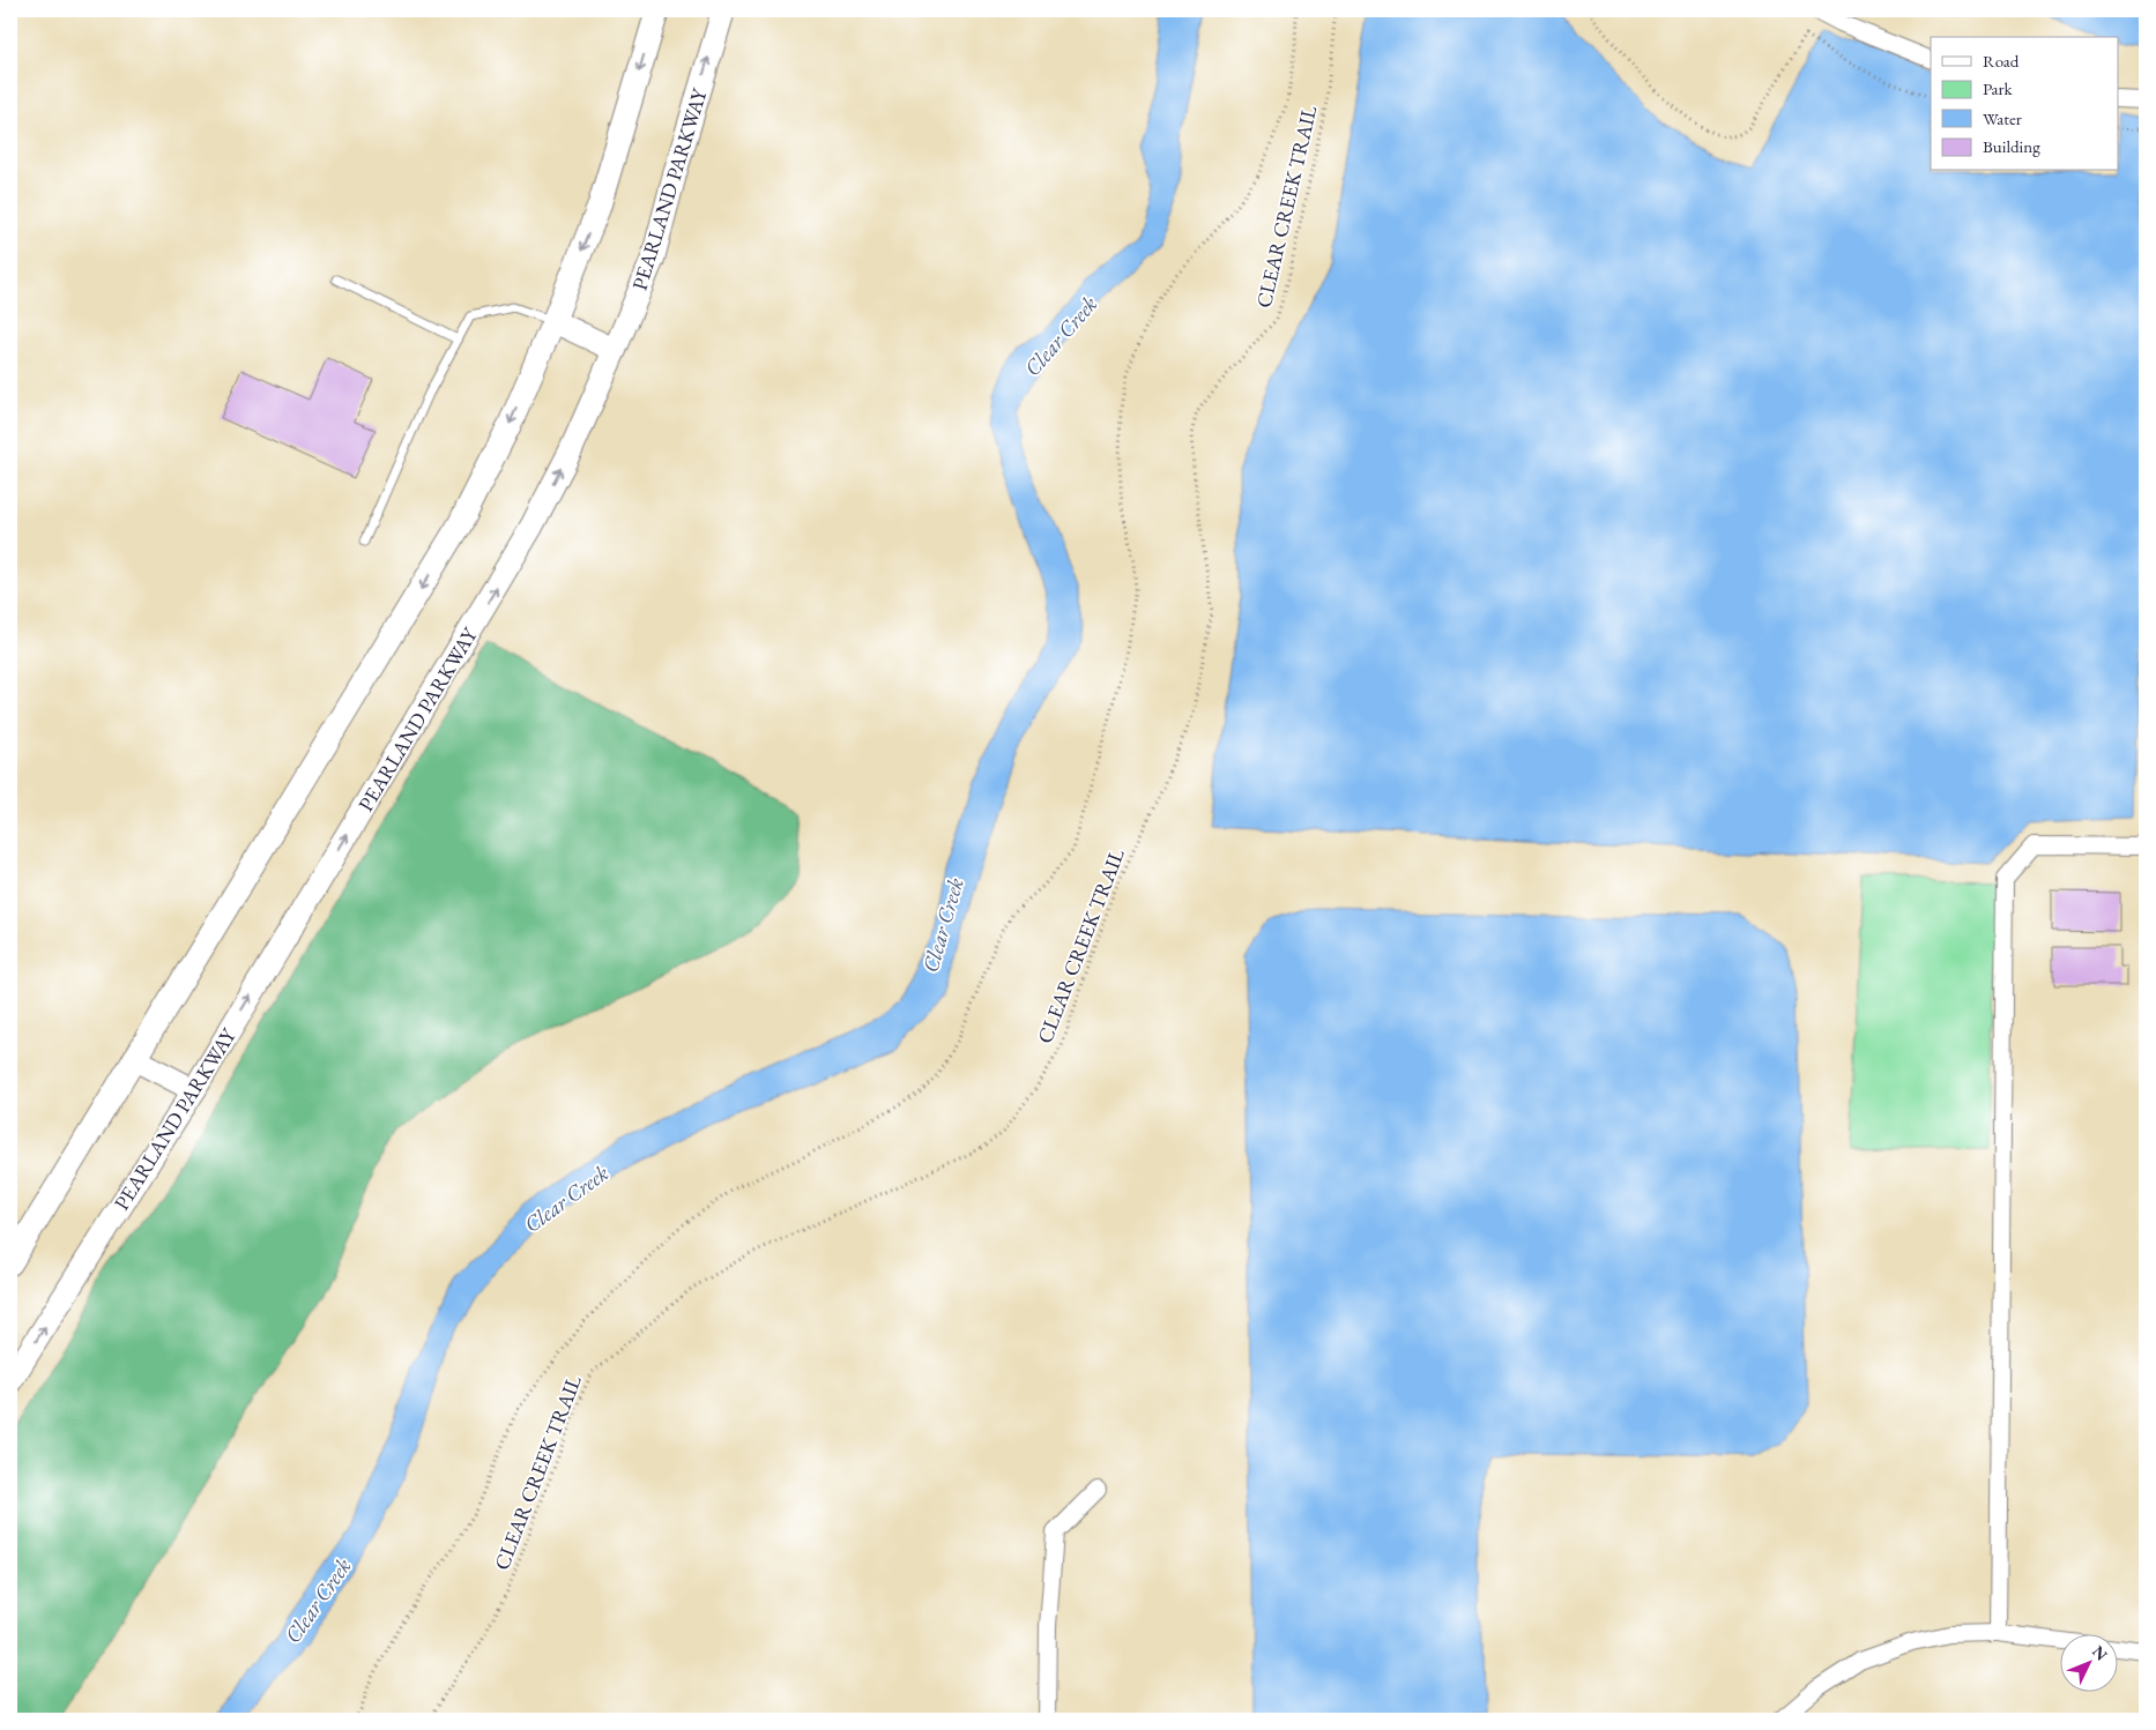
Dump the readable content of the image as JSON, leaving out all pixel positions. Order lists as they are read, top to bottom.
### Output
{
  "streets": {
    "main road": ["PEARLAND PARKWAY"],
    "path": ["CLEAR CREEK TRAIL"]
  },
  "water": ["Clear Creek"],
  "legend": [
    "Road",
    "Park",
    "Water",
    "Building"
  ],
  "north": "top right"
}
